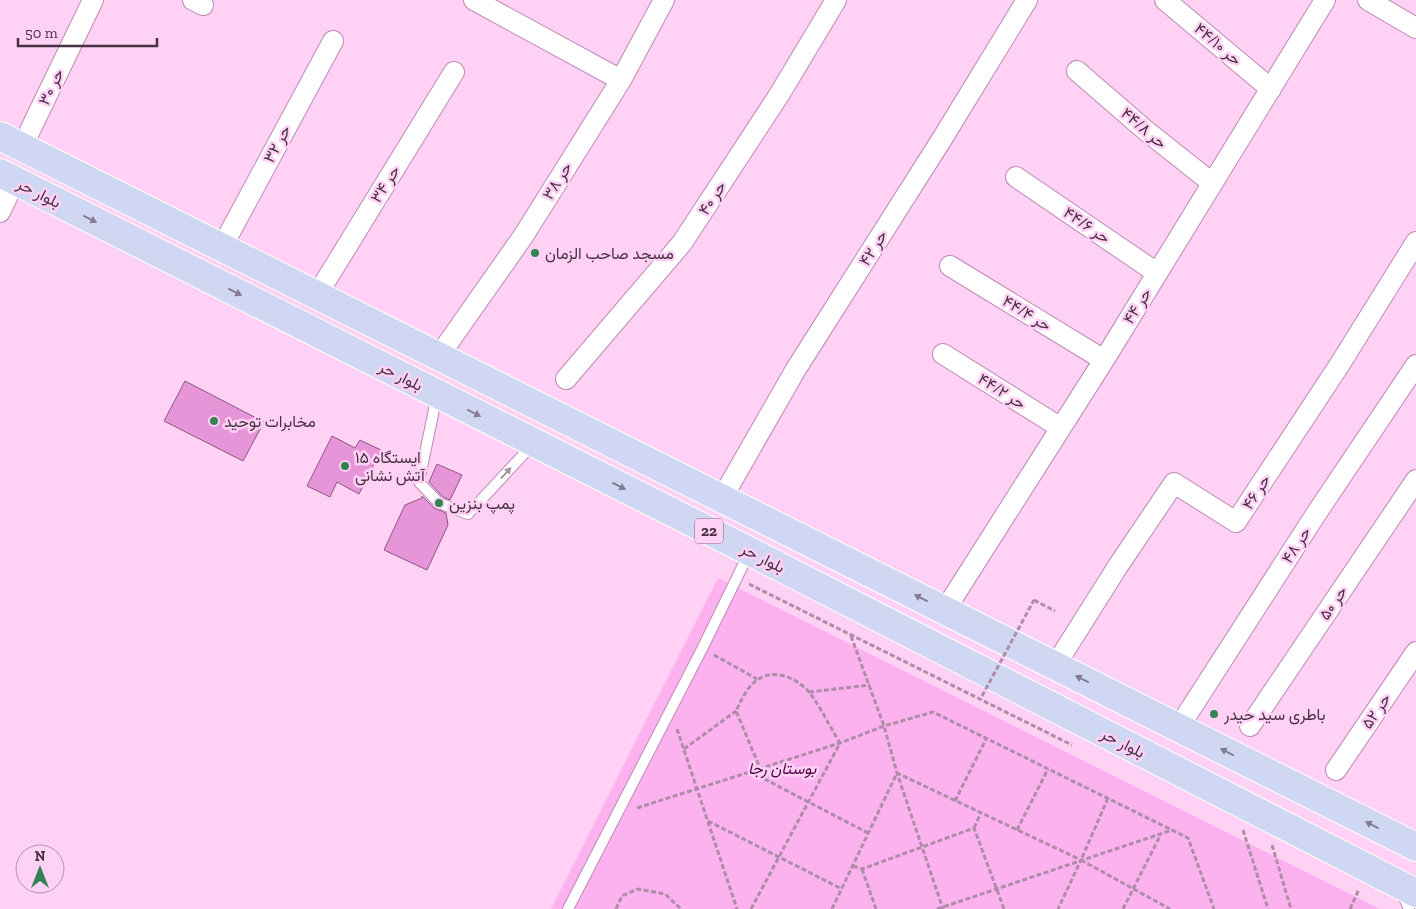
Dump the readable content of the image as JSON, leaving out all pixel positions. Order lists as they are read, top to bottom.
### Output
{
  "streets": {
    "main road": ["بلوار حر", "22"],
    "street": [
      "حر ۴۴/۱۰",
      "حر ۳۰",
      "حر ۴۴/۸",
      "حر ۳۲",
      "حر ۳۸",
      "حر ۳۴",
      "حر ۴۰",
      "حر ۴۴/۶",
      "حر ۴۲",
      "حر ۴۴",
      "حر ۴۴/۴",
      "حر ۴۴/۲",
      "حر ۴۶",
      "حر ۴۸",
      "حر ۵۰",
      "حر ۵۲"
    ]
  },
  "crossings": [
    ["حر ۴۴/۱۰", "حر ۴۴"],
    ["حر ۳۰", "بلوار حر"],
    ["حر ۴۴/۸", "حر ۴۴"],
    ["حر ۳۲", "بلوار حر"],
    ["حر ۳۸", "بلوار حر"],
    ["حر ۳۴", "بلوار حر"],
    ["بلوار حر", "حر ۴۲"],
    ["بلوار حر", "حر ۴۴"],
    ["بلوار حر", "حر ۴۶"],
    ["بلوار حر", "حر ۴۸"],
    ["حر ۴۴/۶", "حر ۴۴"],
    ["حر ۴۴", "حر ۴۴/۴"],
    ["حر ۴۴", "حر ۴۴/۲"]
  ],
  "parks": ["بوستان رجا"],
  "places": [
    "مسجد صاحب الزمان",
    "مخابرات توحید",
    "ایستگاه ۱۵ آتش نشانی",
    "پمپ بنزین",
    "باطری سید حیدر"
  ],
  "scale_bar": "50 m",
  "north": "top"
}
